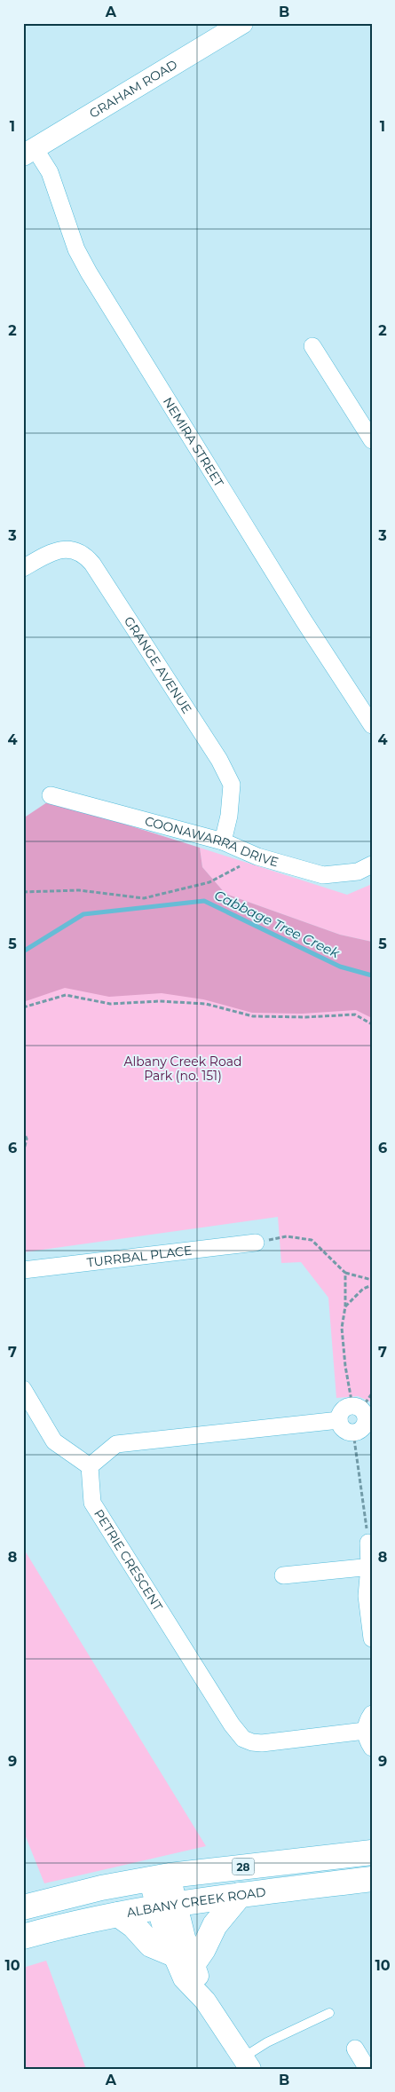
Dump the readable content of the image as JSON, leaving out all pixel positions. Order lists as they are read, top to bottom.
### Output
{
  "streets": {
    "main road": ["28", "ALBANY CREEK ROAD"],
    "street": [
      "GRAHAM ROAD",
      "NEMIRA STREET",
      "GRANGE AVENUE",
      "COONAWARRA DRIVE",
      "TURRBAL PLACE",
      "PETRIE CRESCENT"
    ]
  },
  "crossings": [
    ["GRAHAM ROAD", "NEMIRA STREET"],
    ["GRANGE AVENUE", "COONAWARRA DRIVE"]
  ],
  "water": ["Cabbage Tree Creek"],
  "parks": ["Albany Creek Road Park (no. 151)"],
  "grid": {
    "columns": ["A", "B"],
    "rows": [
      "1",
      "2",
      "3",
      "4",
      "5",
      "6",
      "7",
      "8",
      "9",
      "10"
    ]
  }
}
